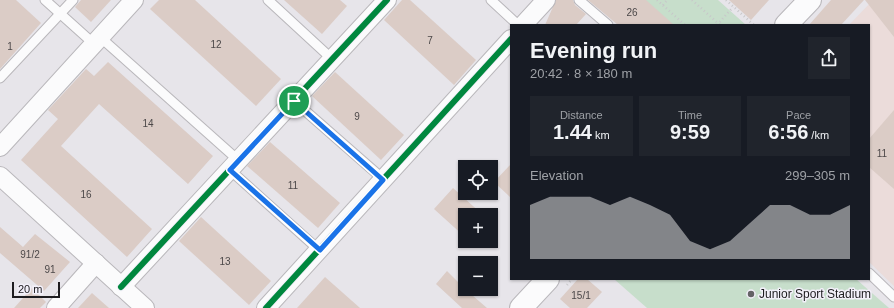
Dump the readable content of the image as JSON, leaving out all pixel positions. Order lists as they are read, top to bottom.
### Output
{
  "places": ["Junior Sport Stadium"],
  "house_numbers": [
    "26",
    "7",
    "12",
    "1",
    "9",
    "14",
    "11",
    "11",
    "16",
    "91/2",
    "13",
    "91",
    "15/1"
  ],
  "scale_bar": "20 m",
  "page": {
    "heading": ["Evening run", "20:42 · 8 × 180 m"],
    "stats": [
      ["Distance", "1.44 km"],
      ["Time", "9:59"],
      ["Pace", "6:56 /km"]
    ],
    "map_buttons": ["+", "−"],
    "chart": ["Elevation", "299–305 m"],
    "scale": "20 m"
  }
}
